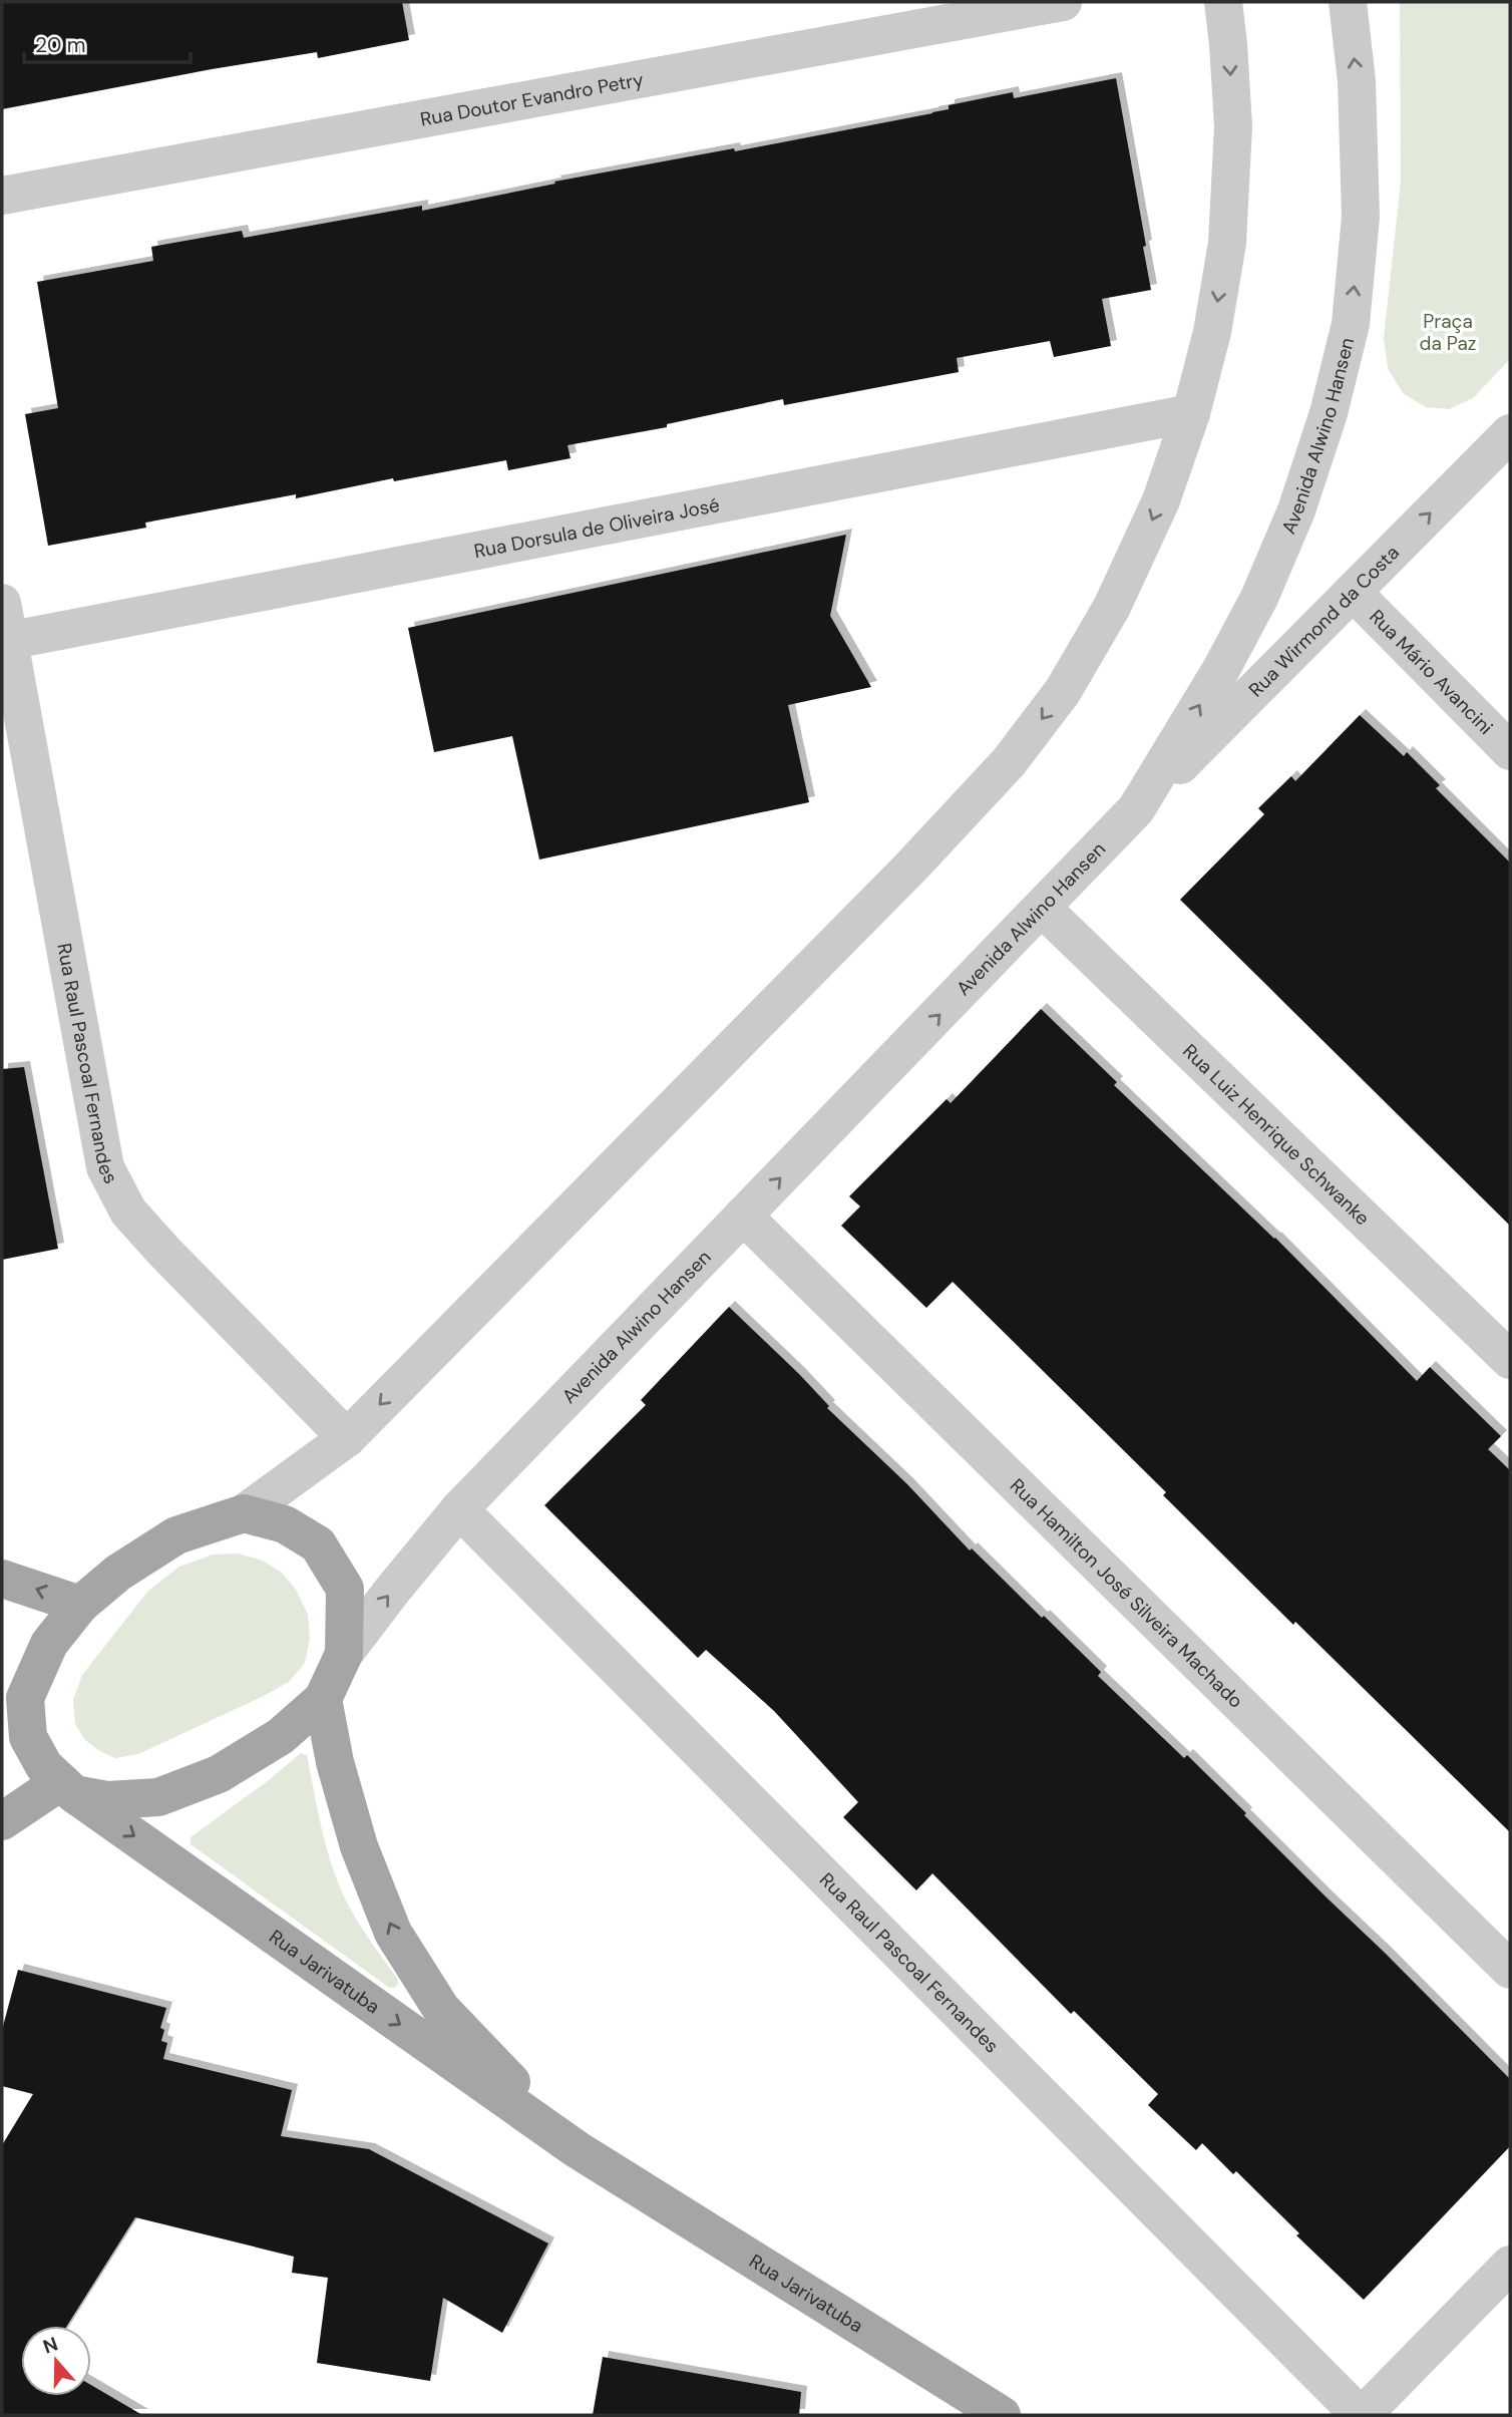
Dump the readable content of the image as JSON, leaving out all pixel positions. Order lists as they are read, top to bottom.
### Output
{
  "streets": {
    "main road": ["Rua Jarivatuba"],
    "street": [
      "Rua Doutor Evandro Petry",
      "Avenida Alwino Hansen",
      "Rua Dorsula de Oliveira José",
      "Rua Wirmond da Costa",
      "Rua Mário Avancini",
      "Rua Raul Pascoal Fernandes",
      "Rua Luiz Henrique Schwanke",
      "Rua Hamilton José Silveira Machado"
    ]
  },
  "crossings": [
    ["Avenida Alwino Hansen", "Rua Wirmond da Costa"],
    ["Avenida Alwino Hansen", "Rua Raul Pascoal Fernandes"],
    ["Avenida Alwino Hansen", "Rua Luiz Henrique Schwanke"],
    ["Avenida Alwino Hansen", "Rua Hamilton José Silveira Machado"],
    ["Rua Dorsula de Oliveira José", "Rua Raul Pascoal Fernandes"],
    ["Rua Wirmond da Costa", "Rua Mário Avancini"]
  ],
  "one_way": ["Rua Wirmond da Costa"],
  "parks": ["Praça da Paz"],
  "scale_bar": "20 m",
  "north": "top"
}
